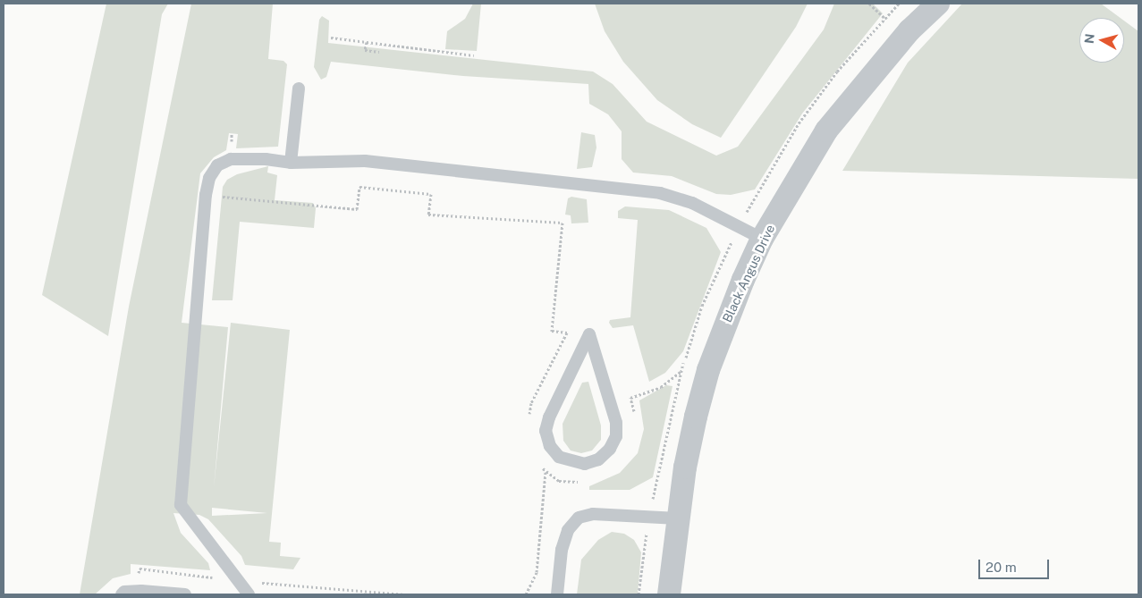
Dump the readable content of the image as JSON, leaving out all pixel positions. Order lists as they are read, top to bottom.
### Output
{
  "streets": {
    "street": ["Black Angus Drive"]
  },
  "scale_bar": "20 m",
  "north": "left"
}
